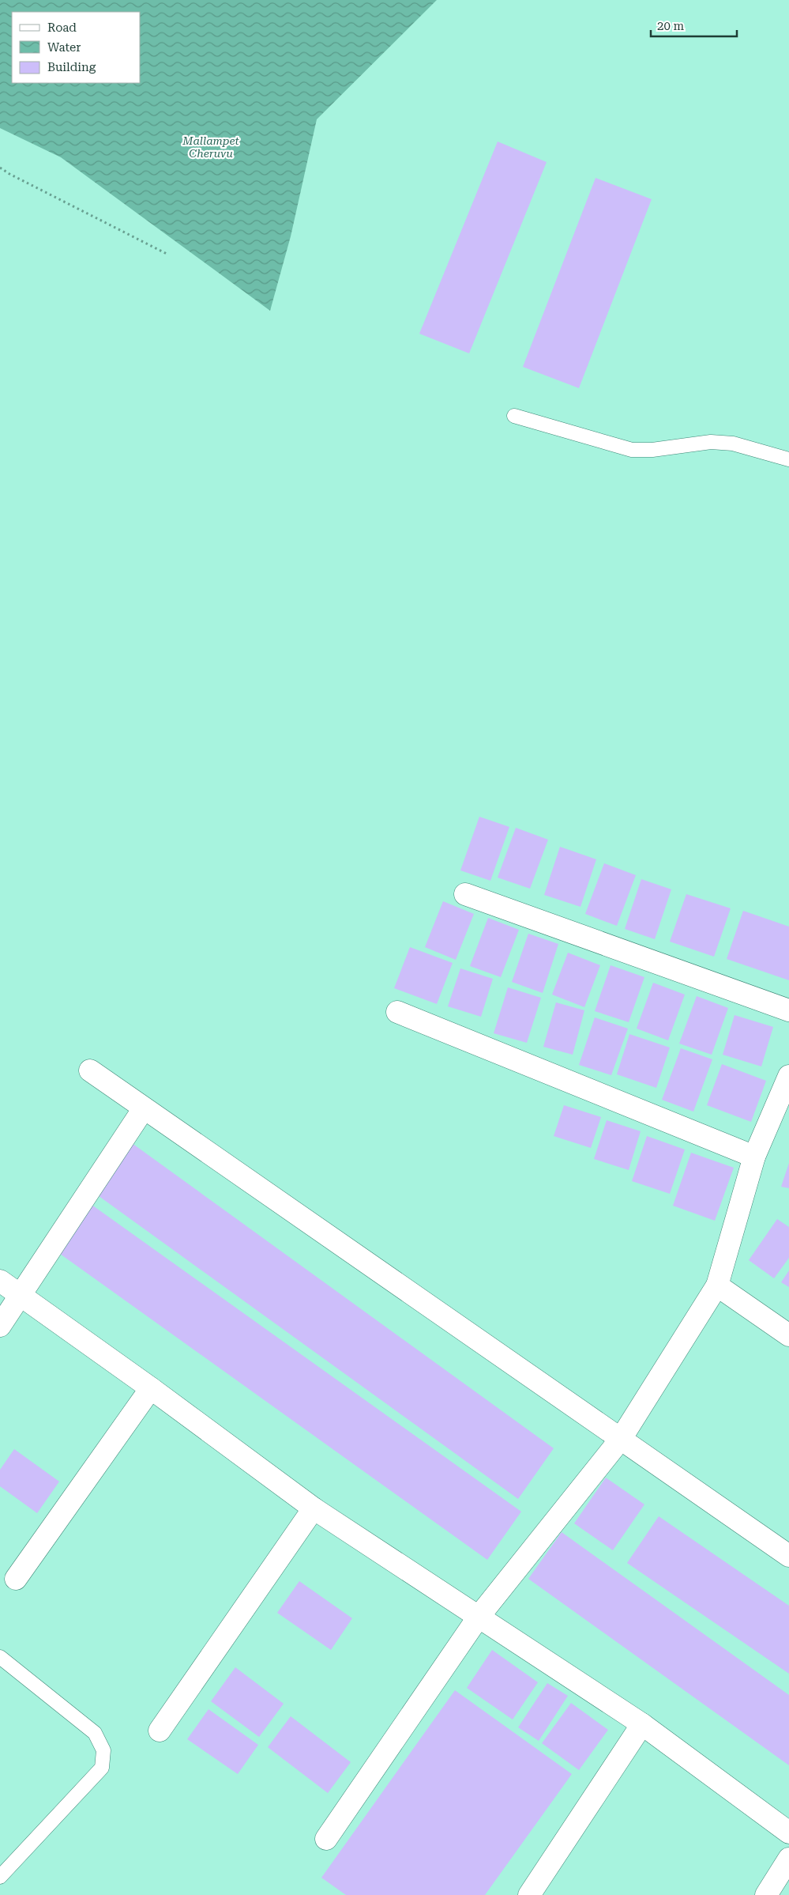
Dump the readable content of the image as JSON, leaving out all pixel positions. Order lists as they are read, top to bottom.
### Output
{
  "water": ["Mallampet Cheruvu"],
  "legend": ["Road", "Water", "Building"],
  "scale_bar": "20 m"
}
